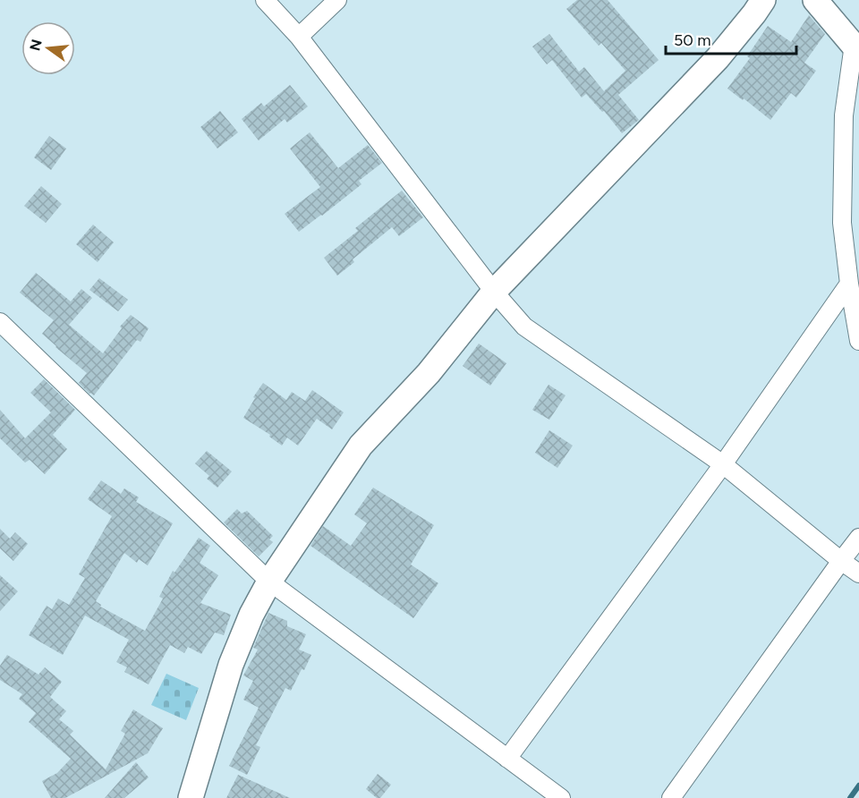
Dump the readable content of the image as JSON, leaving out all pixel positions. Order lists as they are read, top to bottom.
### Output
{
  "scale_bar": "50 m",
  "north": "left"
}
